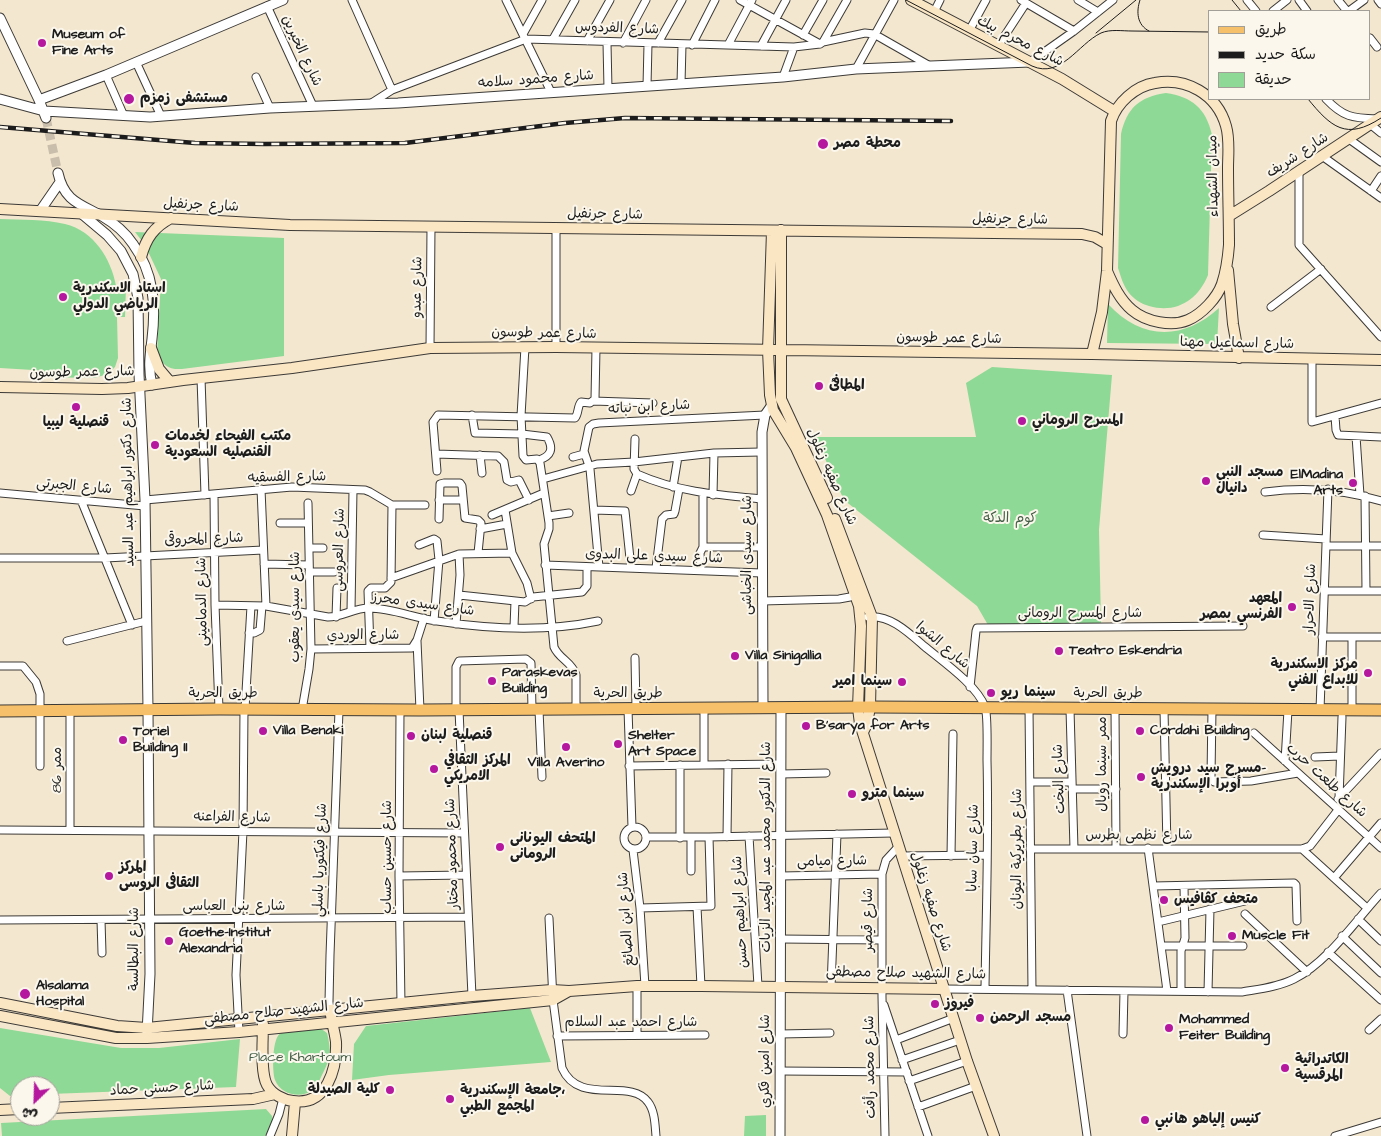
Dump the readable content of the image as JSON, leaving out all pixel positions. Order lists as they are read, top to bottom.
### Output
{
  "streets": {
    "main road": [
      "شارع محرم بيك",
      "شارع شريف",
      "ميدان الشهداء",
      "شارع جرنفيل",
      "شارع عمر طوسون",
      "شارع اسماعيل مهنا",
      "شارع صفيه زغلول",
      "طريق الحرية",
      "شارع الشهيد صلاح مصطفى",
      "شارع حسنى حماد"
    ],
    "street": [
      "شارع الفردوس",
      "شارع الخيرين",
      "شارع محمود سلامه",
      "شارع عبدو",
      "شارع ابن نباته",
      "شارع الفسقيه",
      "شارع دكتور ابراهيم عبد السيد",
      "شارع الجبرتى",
      "شارع المحروقى",
      "شارع العروسى",
      "شارع سيدى الخباشى",
      "شارع سيدى على البدوى",
      "شارع الاحرار",
      "شارع الدمامينى",
      "شارع سيدى محرز",
      "شارع سيدى يعقوب",
      "شارع المسرح الرومانى",
      "شارع الوردي",
      "شارع الشوا",
      "ممر سينما رويال",
      "ممر 86",
      "شارع البخت",
      "شارع طلعت حرب",
      "شارع الفراعنه",
      "شارع نظمى بطرس",
      "شارع الدكتور محمد عبد المجيد الزيات",
      "شارع سان سابا",
      "شارع بطريركية اليونان",
      "شارع محمود مختار",
      "شارع حسين حساب",
      "شارع فيكتوريا باسلي",
      "شارع ميامى",
      "شارع بنى العباسى",
      "شارع ابراهيم حسن",
      "شارع ابن الصائغ",
      "شارع قيصر",
      "شارع البطالسة",
      "شارع احمد عبد السلام",
      "شارع امين فكري",
      "شارع محمد رأفت"
    ]
  },
  "crossings": [
    ["شارع الفردوس", "شارع محمود سلامه"],
    ["شارع محرم بيك", "شارع محمود سلامه"],
    ["شارع محرم بيك", "ميدان الشهداء"],
    ["شارع الخيرين", "شارع محمود سلامه"],
    ["شارع شريف", "ميدان الشهداء"],
    ["ميدان الشهداء", "شارع جرنفيل"],
    ["شارع جرنفيل", "شارع عبدو"],
    ["شارع جرنفيل", "شارع صفيه زغلول"],
    ["شارع جرنفيل", "شارع دكتور ابراهيم عبد السيد"],
    ["شارع عبدو", "شارع عمر طوسون"],
    ["شارع عمر طوسون", "شارع اسماعيل مهنا"],
    ["شارع عمر طوسون", "شارع صفيه زغلول"],
    ["شارع عمر طوسون", "شارع دكتور ابراهيم عبد السيد"],
    ["شارع ابن نباته", "شارع سيدى الخباشى"],
    ["شارع صفيه زغلول", "شارع سيدى الخباشى"],
    ["شارع صفيه زغلول", "شارع الشوا"],
    ["شارع صفيه زغلول", "طريق الحرية"],
    ["شارع صفيه زغلول", "شارع قيصر"],
    ["شارع صفيه زغلول", "شارع الشهيد صلاح مصطفى"],
    ["شارع الفسقيه", "شارع دكتور ابراهيم عبد السيد"],
    ["شارع الفسقيه", "شارع الجبرتى"],
    ["شارع الفسقيه", "شارع العروسى"],
    ["شارع الفسقيه", "شارع الدمامينى"],
    ["شارع دكتور ابراهيم عبد السيد", "شارع الجبرتى"],
    ["شارع دكتور ابراهيم عبد السيد", "شارع المحروقى"],
    ["شارع دكتور ابراهيم عبد السيد", "طريق الحرية"],
    ["شارع دكتور ابراهيم عبد السيد", "شارع البطالسة"],
    ["شارع المحروقى", "شارع الدمامينى"],
    ["شارع العروسى", "شارع سيدى محرز"],
    ["شارع سيدى الخباشى", "شارع سيدى على البدوى"],
    ["شارع سيدى الخباشى", "طريق الحرية"],
    ["شارع الاحرار", "طريق الحرية"],
    ["شارع الدمامينى", "طريق الحرية"],
    ["شارع سيدى محرز", "شارع الوردي"],
    ["شارع سيدى يعقوب", "شارع الوردي"],
    ["شارع سيدى يعقوب", "طريق الحرية"],
    ["شارع المسرح الرومانى", "شارع الشوا"],
    ["شارع الشوا", "طريق الحرية"],
    ["شارع الشوا", "شارع سان سابا"],
    ["طريق الحرية", "ممر سينما رويال"],
    ["طريق الحرية", "ممر 86"],
    ["طريق الحرية", "شارع البخت"],
    ["طريق الحرية", "شارع الدكتور محمد عبد المجيد الزيات"],
    ["طريق الحرية", "شارع سان سابا"],
    ["طريق الحرية", "شارع بطريركية اليونان"],
    ["طريق الحرية", "شارع محمود مختار"],
    ["طريق الحرية", "شارع حسين حساب"],
    ["طريق الحرية", "شارع فيكتوريا باسلي"],
    ["طريق الحرية", "شارع البطالسة"],
    ["ممر سينما رويال", "شارع نظمى بطرس"],
    ["ممر 86", "شارع الفراعنه"],
    ["شارع البخت", "شارع نظمى بطرس"],
    ["شارع الفراعنه", "شارع محمود مختار"],
    ["شارع الفراعنه", "شارع حسين حساب"],
    ["شارع الفراعنه", "شارع فيكتوريا باسلي"],
    ["شارع الفراعنه", "شارع البطالسة"],
    ["شارع نظمى بطرس", "شارع بطريركية اليونان"],
    ["شارع الدكتور محمد عبد المجيد الزيات", "شارع ميامى"],
    ["شارع الدكتور محمد عبد المجيد الزيات", "شارع الشهيد صلاح مصطفى"],
    ["شارع الدكتور محمد عبد المجيد الزيات", "شارع امين فكري"],
    ["شارع سان سابا", "شارع الشهيد صلاح مصطفى"],
    ["شارع بطريركية اليونان", "شارع الشهيد صلاح مصطفى"],
    ["شارع محمود مختار", "شارع بنى العباسى"],
    ["شارع محمود مختار", "شارع الشهيد صلاح مصطفى"],
    ["شارع حسين حساب", "شارع بنى العباسى"],
    ["شارع حسين حساب", "شارع الشهيد صلاح مصطفى"],
    ["شارع فيكتوريا باسلي", "شارع بنى العباسى"],
    ["شارع فيكتوريا باسلي", "شارع الشهيد صلاح مصطفى"],
    ["شارع فيكتوريا باسلي", "شارع حسنى حماد"],
    ["شارع ميامى", "شارع قيصر"],
    ["شارع بنى العباسى", "شارع البطالسة"],
    ["شارع ابراهيم حسن", "شارع الشهيد صلاح مصطفى"],
    ["شارع ابن الصائغ", "شارع الشهيد صلاح مصطفى"],
    ["شارع ابن الصائغ", "شارع احمد عبد السلام"],
    ["شارع قيصر", "شارع الشهيد صلاح مصطفى"],
    ["شارع قيصر", "شارع محمد رأفت"],
    ["شارع البطالسة", "شارع الشهيد صلاح مصطفى"],
    ["شارع الشهيد صلاح مصطفى", "شارع امين فكري"],
    ["شارع الشهيد صلاح مصطفى", "شارع محمد رأفت"],
    ["شارع الشهيد صلاح مصطفى", "شارع حسنى حماد"]
  ],
  "parks": ["كوم الدكة", "Place Khartoum"],
  "places": [
    "Museum of Fine Arts",
    "مستشفى زمزم",
    "محطة مصر",
    "استاد الاسكندرية الرياضي الدولي",
    "المطافئ",
    "قنصلية ليبيا",
    "المسرح الروماني",
    "مكتب الفيحاء لخدمات القنصليه السعودية",
    "مسجد النبي دانيال",
    "ElMadina Arts",
    "المعهد الفرنسي بمصر",
    "Teatro Eskendria",
    "Villa Sinigallia",
    "مركز الاسكندرية للابداع الفني",
    "Paraskevas Building",
    "سينما امير",
    "سينما ريو",
    "B'sarya for Arts",
    "Villa Benaki",
    "Cordahi Building",
    "قنصلية لبنان",
    "Toriel Building II",
    "Shelter Art Space",
    "Villa Averino",
    "المركز الثقافي الامريكي",
    "مسرح سيد درويش- أوبرا الإسكندرية",
    "سينما مترو",
    "المتحف اليونانى الرومانى",
    "المركز الثقافى الروسى",
    "متحف كڤافيس",
    "Muscle Fit",
    "Goethe-Institut Alexandria",
    "Alsalama Hospital",
    "فيروز",
    "مسجد الرحمن",
    "Mohammed Feiter Building",
    "الكاتدرائية المرقسية",
    "كلية الصيدلة",
    "جامعة الإسكندرية، المجمع الطبي",
    "كنيس إلياهو هانبي"
  ],
  "legend": ["طريق", "سكة حديد", "حديقة"],
  "north": "bottom left"
}
